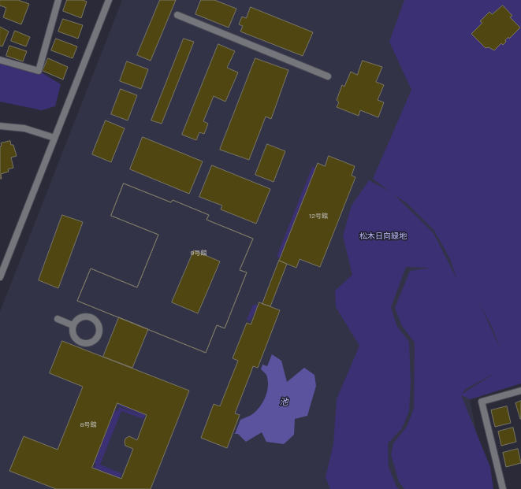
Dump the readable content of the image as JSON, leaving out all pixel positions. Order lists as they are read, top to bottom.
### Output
{
  "water": ["池"],
  "parks": ["松木日向緑地"],
  "house_numbers": ["12号館", "9号館", "8号館"]
}
